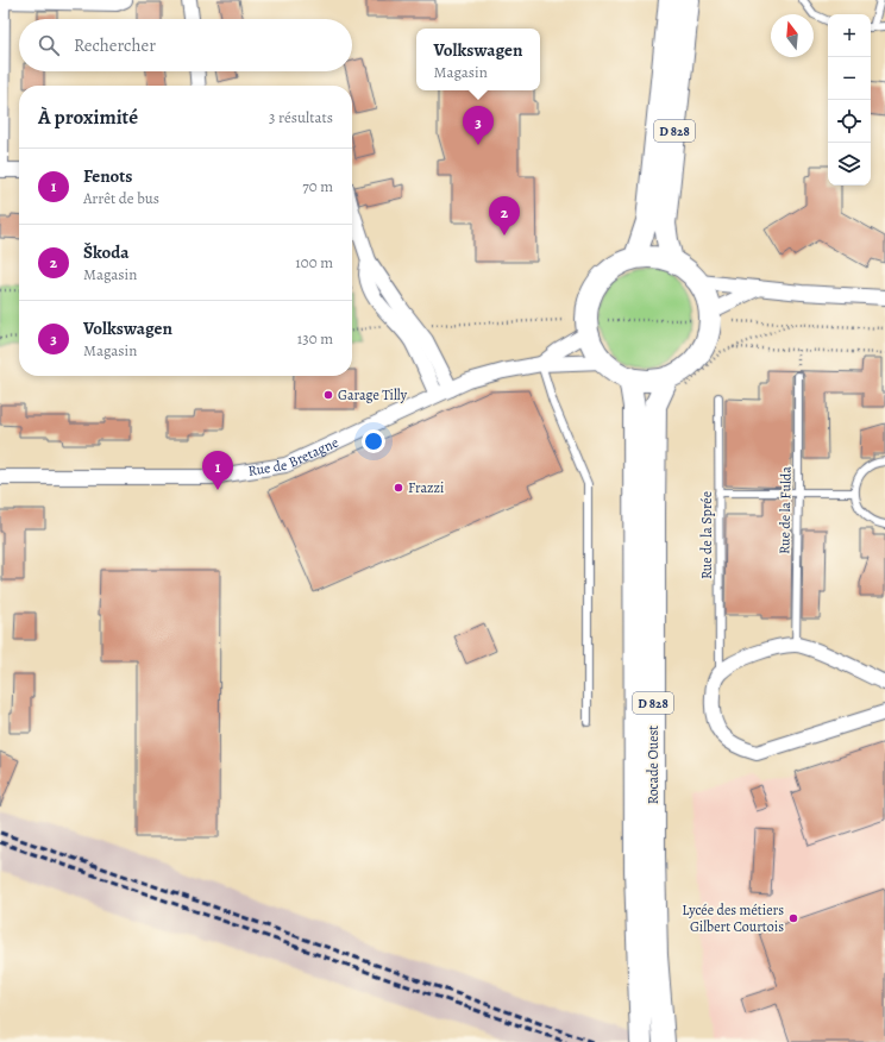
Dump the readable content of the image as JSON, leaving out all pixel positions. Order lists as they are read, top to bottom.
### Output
{
  "streets": {
    "main road": ["D 828", "Rocade Ouest"],
    "street": ["Rue de Bretagne"],
    "lane": ["Rue de la Fulda", "Rue de la Sprée"]
  },
  "crossings": [
    ["D 828", "Rue de Bretagne"],
    ["D 828", "Rocade Ouest"],
    ["Rue de Bretagne", "Rocade Ouest"]
  ],
  "places": ["Garage Tilly", "Frazzi", "Lycée des métiers Gilbert Courtois"],
  "north": "top",
  "page": {
    "map_buttons": ["+", "−"],
    "search": "Rechercher",
    "popup": ["Volkswagen", "Magasin"],
    "heading": ["À proximité", "3 résultats"],
    "pins": ["3", "2", "1"],
    "list": [
      {
        "mark": "1",
        "name": "Fenots",
        "note": "Arrêt de bus",
        "value": "70 m"
      },
      {
        "mark": "2",
        "name": "Škoda",
        "note": "Magasin",
        "value": "100 m"
      },
      {
        "mark": "3",
        "name": "Volkswagen",
        "note": "Magasin",
        "value": "130 m"
      }
    ]
  }
}
